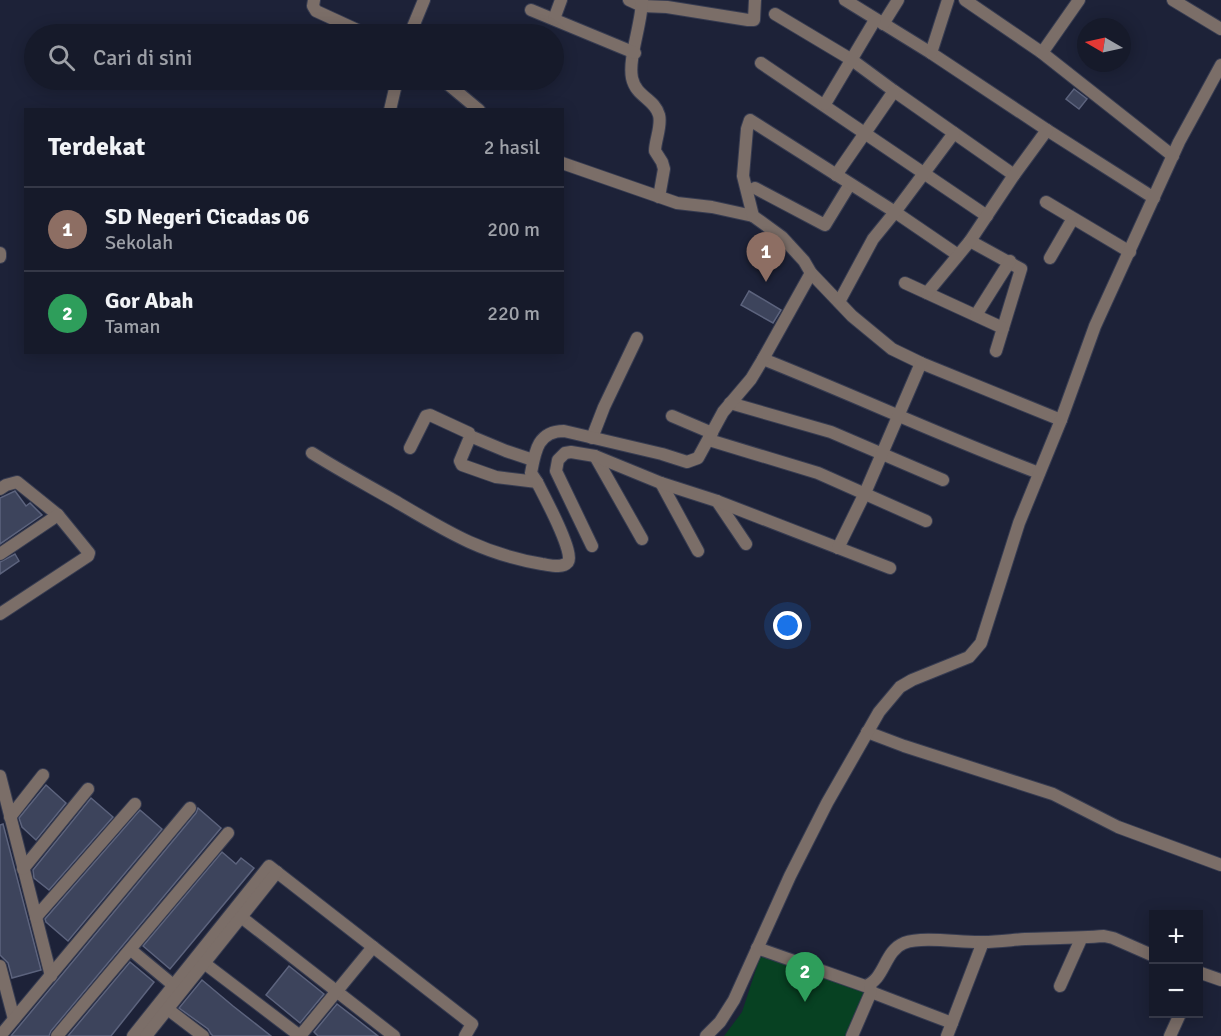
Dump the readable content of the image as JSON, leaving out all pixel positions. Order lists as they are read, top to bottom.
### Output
{
  "north": "left",
  "page": {
    "search": "Cari di sini",
    "heading": ["Terdekat", "2 hasil"],
    "list": [
      {
        "mark": "1",
        "name": "SD Negeri Cicadas 06",
        "note": "Sekolah",
        "value": "200 m"
      },
      {
        "mark": "2",
        "name": "Gor Abah",
        "note": "Taman",
        "value": "220 m"
      }
    ],
    "pins": ["1", "2"],
    "map_buttons": ["+", "−"]
  }
}
